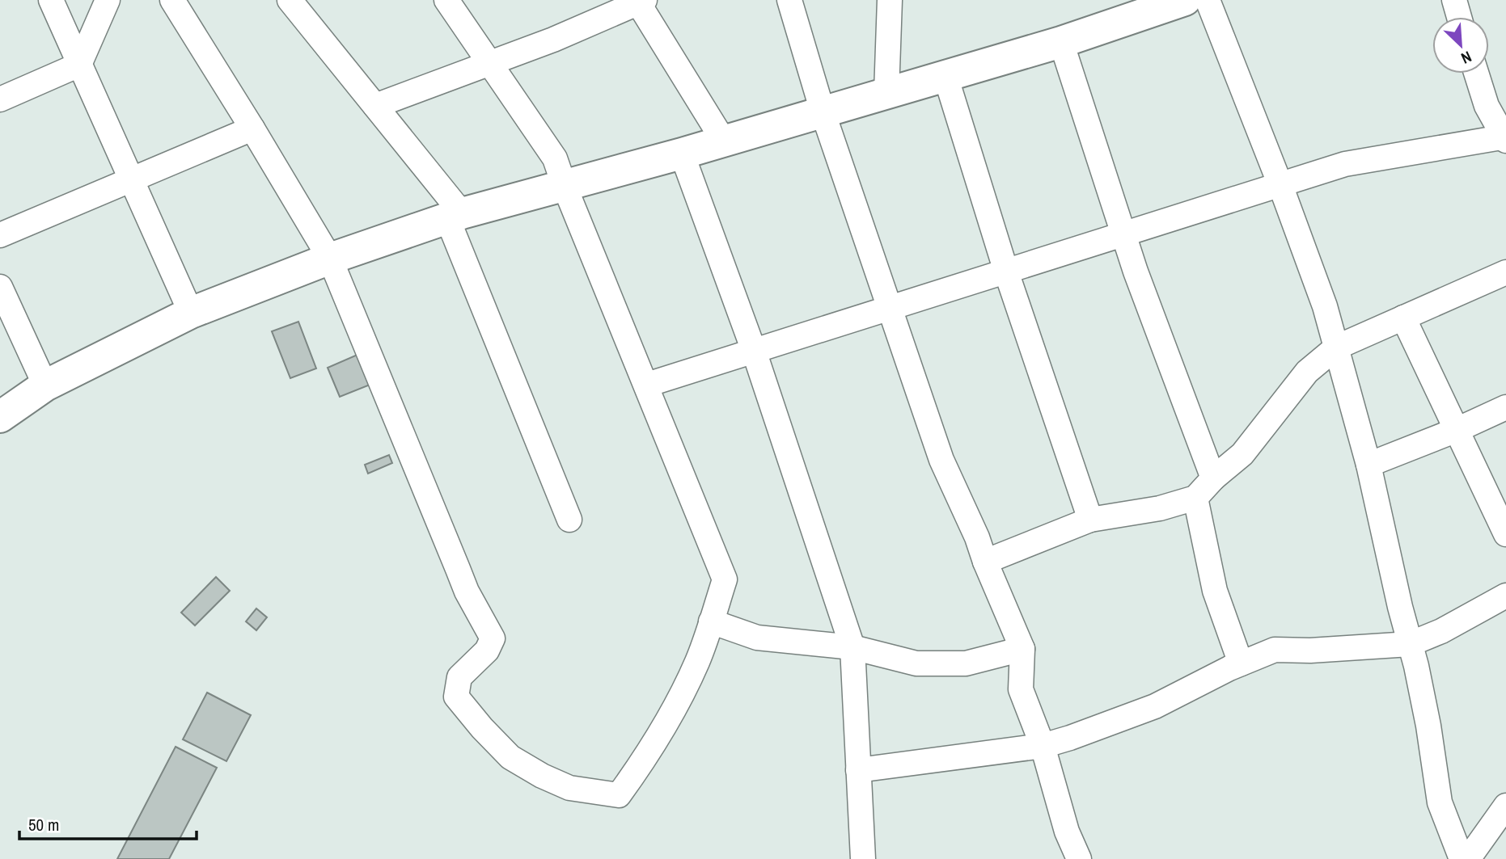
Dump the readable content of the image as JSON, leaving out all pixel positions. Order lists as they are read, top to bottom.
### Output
{
  "scale_bar": "50 m",
  "north": "bottom right"
}
